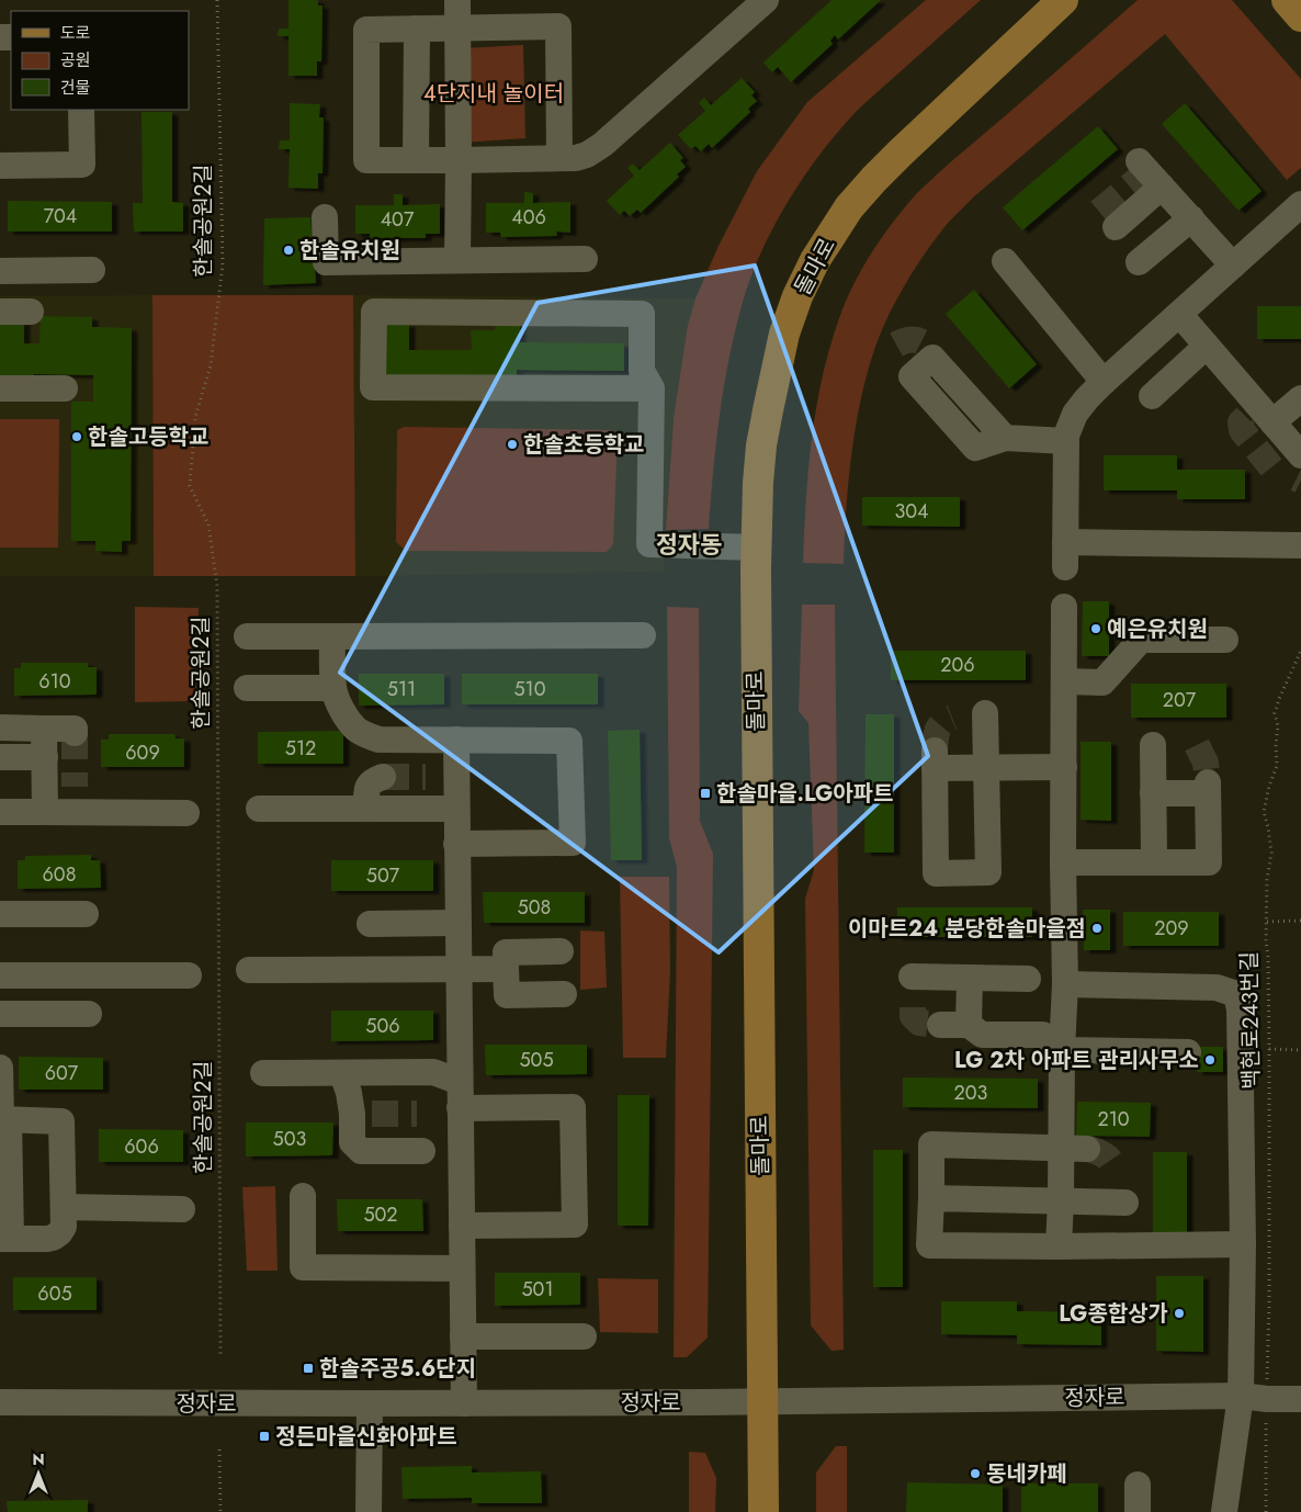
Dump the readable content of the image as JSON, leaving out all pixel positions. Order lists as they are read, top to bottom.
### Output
{
  "streets": {
    "main road": ["돌마로"],
    "street": ["정자로"],
    "path": ["한솔공원2길", "백현로243번길"]
  },
  "crossings": [
    ["돌마로", "정자로"],
    ["백현로243번길", "정자로"]
  ],
  "districts": ["정자동"],
  "parks": ["4단지내 놀이터"],
  "places": {
    "other": [
      "한솔유치원",
      "한솔고등학교",
      "한솔초등학교",
      "예은유치원",
      "이마트24 분당한솔마을점",
      "LG 2차 아파트 관리사무소",
      "LG종합상가",
      "동네카페"
    ],
    "transit": ["한솔마을.LG아파트", "한솔주공5.6단지", "정든마을신화아파트"]
  },
  "house_numbers": [
    "704",
    "406",
    "407",
    "304",
    "206",
    "610",
    "511",
    "510",
    "207",
    "512",
    "609",
    "608",
    "507",
    "508",
    "209",
    "506",
    "505",
    "607",
    "203",
    "210",
    "503",
    "606",
    "502",
    "501",
    "605"
  ],
  "legend": ["도로", "공원", "건물"],
  "north": "top"
}
